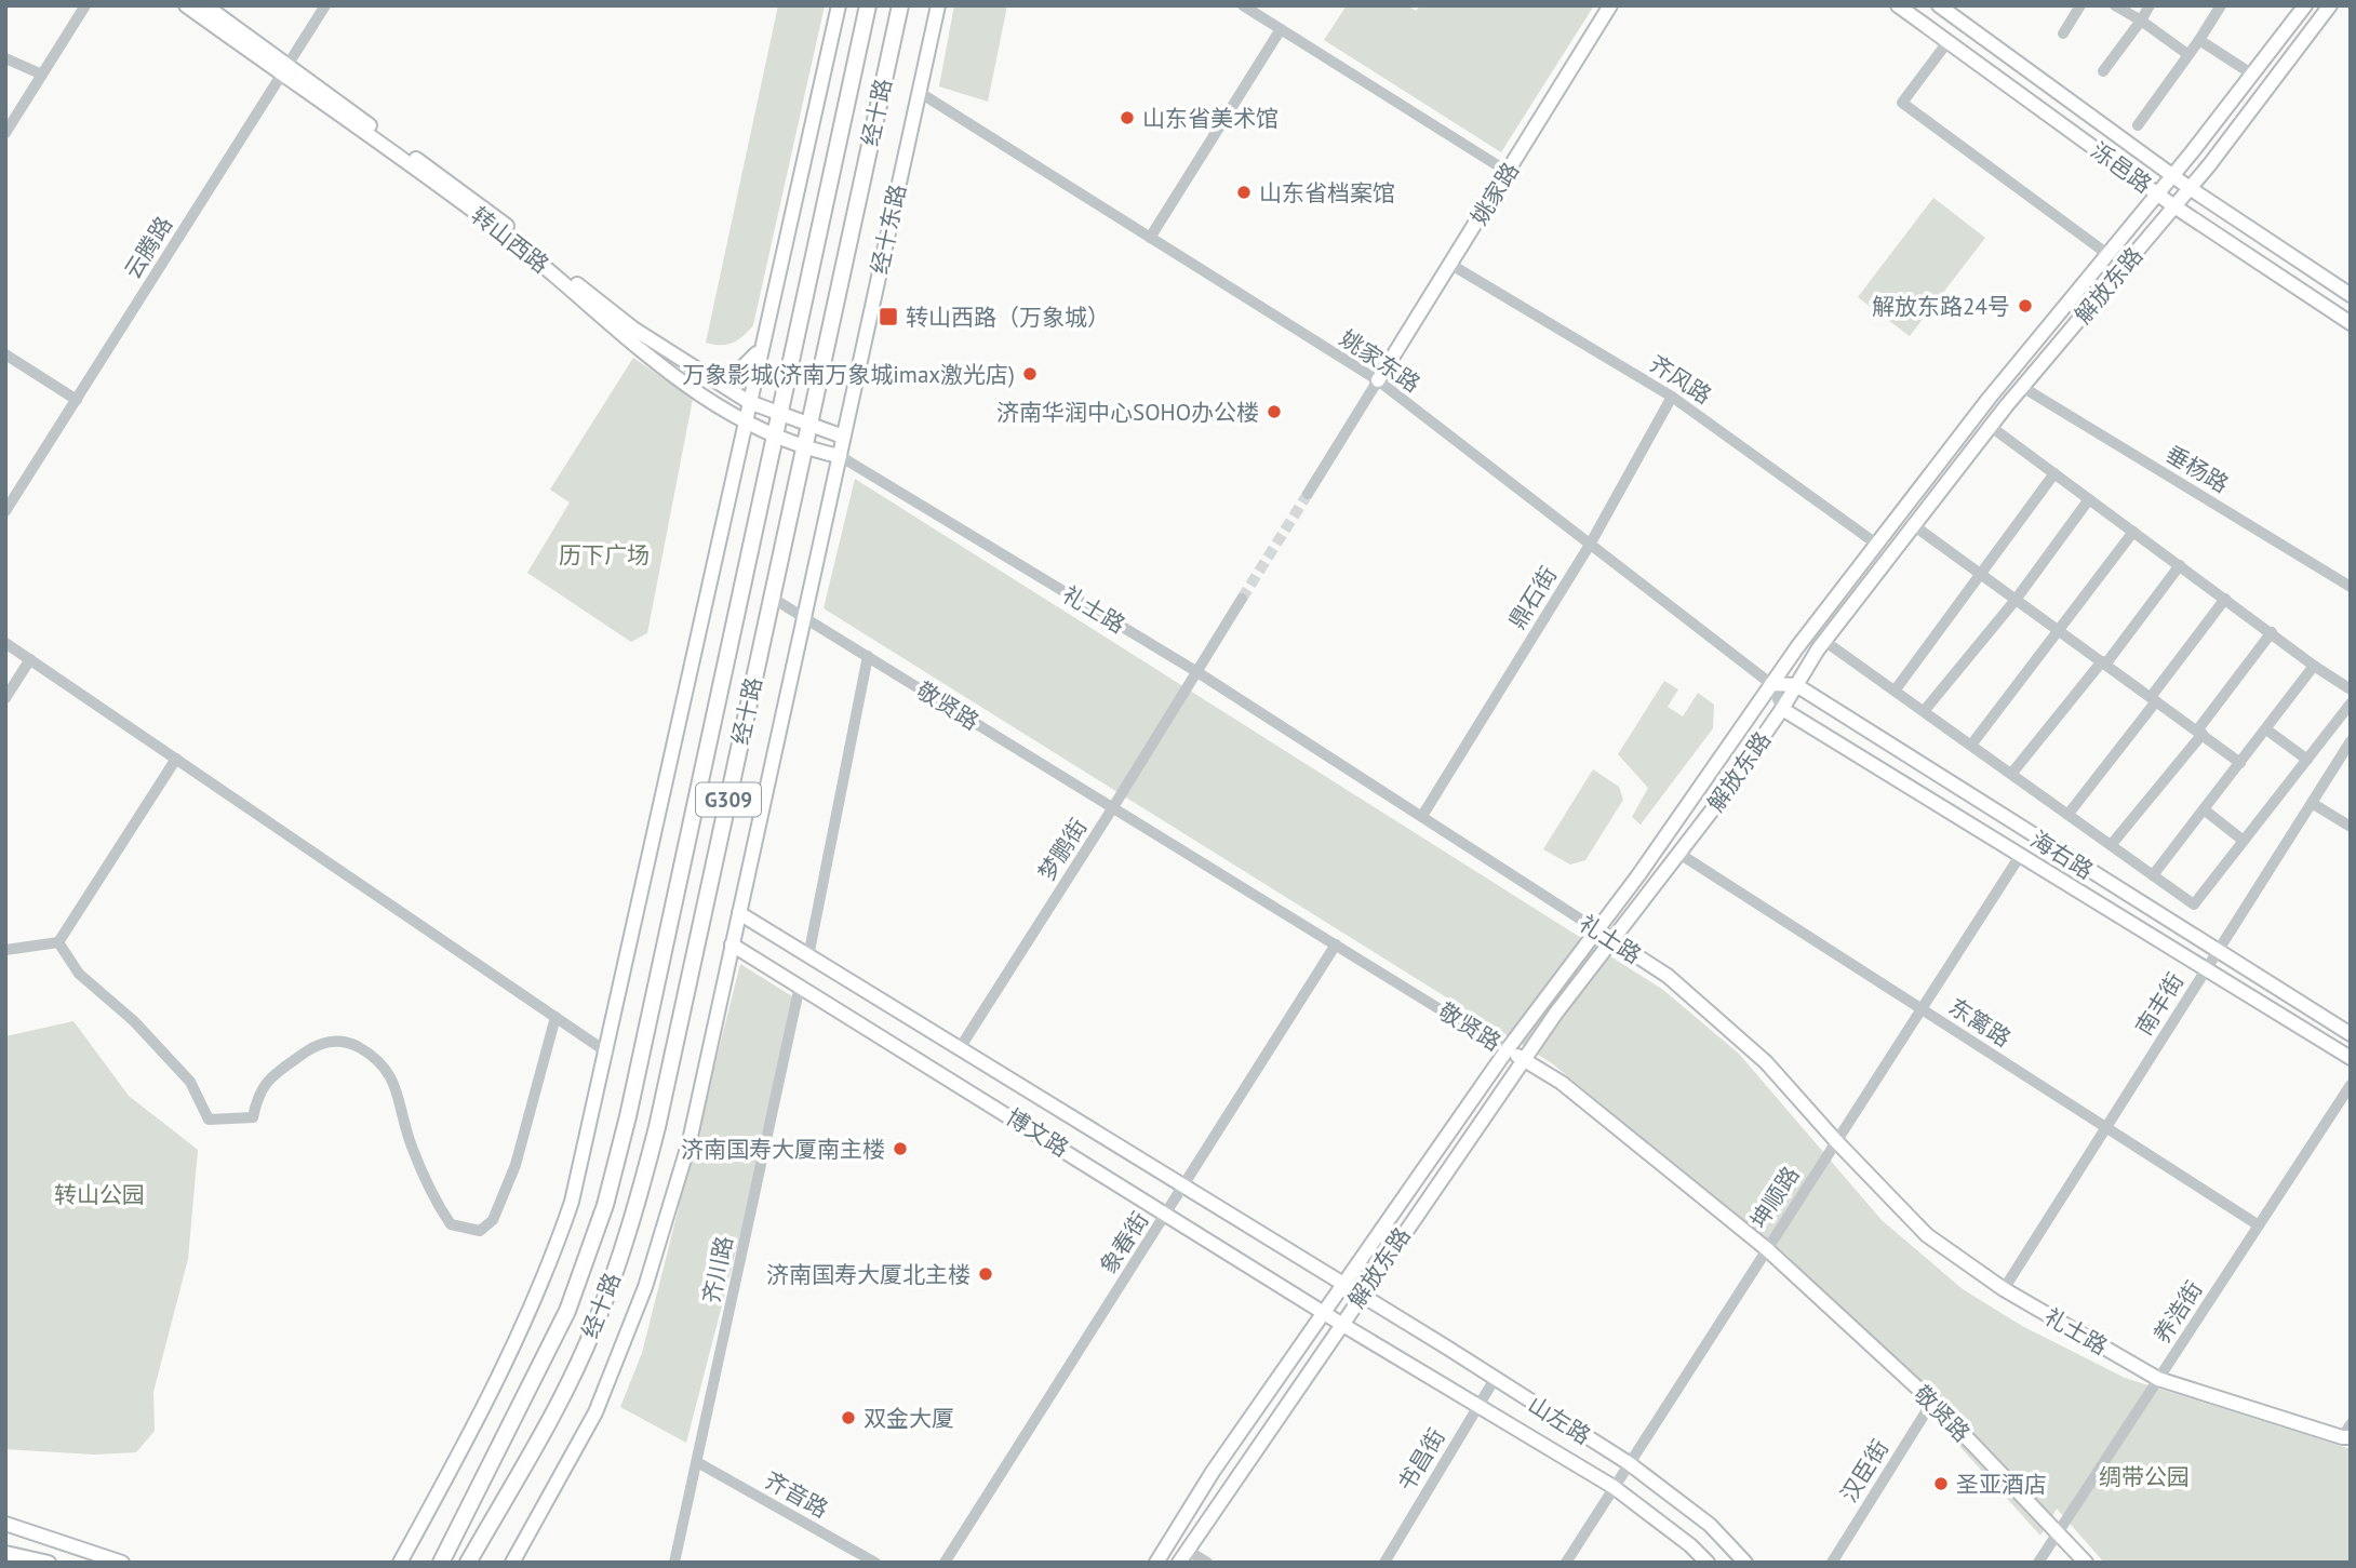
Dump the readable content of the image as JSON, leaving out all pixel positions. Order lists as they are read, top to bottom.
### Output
{
  "streets": {
    "highway": ["经十路", "G309"],
    "main road": [
      "泺邑路",
      "姚家路",
      "经十东路",
      "转山西路",
      "解放东路",
      "礼士路",
      "敬贤路",
      "海右路",
      "博文路",
      "山左路"
    ],
    "street": [
      "云腾路",
      "姚家东路",
      "齐风路",
      "垂杨路",
      "鼎石街",
      "梦鹏街",
      "南丰街",
      "东篱路",
      "坤顺路",
      "象春街",
      "齐川路",
      "养浩街",
      "书昌街",
      "汉臣街",
      "齐音路"
    ]
  },
  "crossings": [
    ["经十路", "经十东路"],
    ["经十路", "转山西路"],
    ["经十路", "姚家东路"],
    ["经十路", "礼士路"],
    ["经十路", "敬贤路"],
    ["经十路", "博文路"],
    ["泺邑路", "解放东路"],
    ["姚家路", "姚家东路"],
    ["姚家路", "齐风路"],
    ["经十东路", "转山西路"],
    ["经十东路", "姚家东路"],
    ["经十东路", "礼士路"],
    ["转山西路", "云腾路"],
    ["转山西路", "礼士路"],
    ["解放东路", "姚家东路"],
    ["解放东路", "齐风路"],
    ["解放东路", "垂杨路"],
    ["解放东路", "礼士路"],
    ["解放东路", "敬贤路"],
    ["解放东路", "海右路"],
    ["解放东路", "东篱路"],
    ["解放东路", "博文路"],
    ["解放东路", "山左路"],
    ["姚家东路", "鼎石街"],
    ["姚家东路", "海右路"],
    ["齐风路", "鼎石街"],
    ["鼎石街", "礼士路"],
    ["礼士路", "梦鹏街"],
    ["礼士路", "南丰街"],
    ["礼士路", "坤顺路"],
    ["礼士路", "养浩街"],
    ["敬贤路", "梦鹏街"],
    ["敬贤路", "坤顺路"],
    ["敬贤路", "象春街"],
    ["敬贤路", "养浩街"],
    ["敬贤路", "汉臣街"],
    ["梦鹏街", "博文路"],
    ["海右路", "南丰街"],
    ["海右路", "坤顺路"],
    ["南丰街", "东篱路"],
    ["东篱路", "坤顺路"],
    ["东篱路", "养浩街"],
    ["博文路", "象春街"],
    ["博文路", "齐川路"],
    ["博文路", "山左路"],
    ["坤顺路", "山左路"],
    ["齐川路", "齐音路"],
    ["山左路", "书昌街"]
  ],
  "parks": ["历下广场", "转山公园", "绸带公园"],
  "places": {
    "other": [
      "山东省美术馆",
      "山东省档案馆",
      "解放东路24号",
      "万象影城(济南万象城imax激光店)",
      "济南华润中心SOHO办公楼",
      "济南国寿大厦南主楼",
      "济南国寿大厦北主楼",
      "双金大厦",
      "圣亚酒店"
    ],
    "transit": ["转山西路（万象城）"]
  }
}
